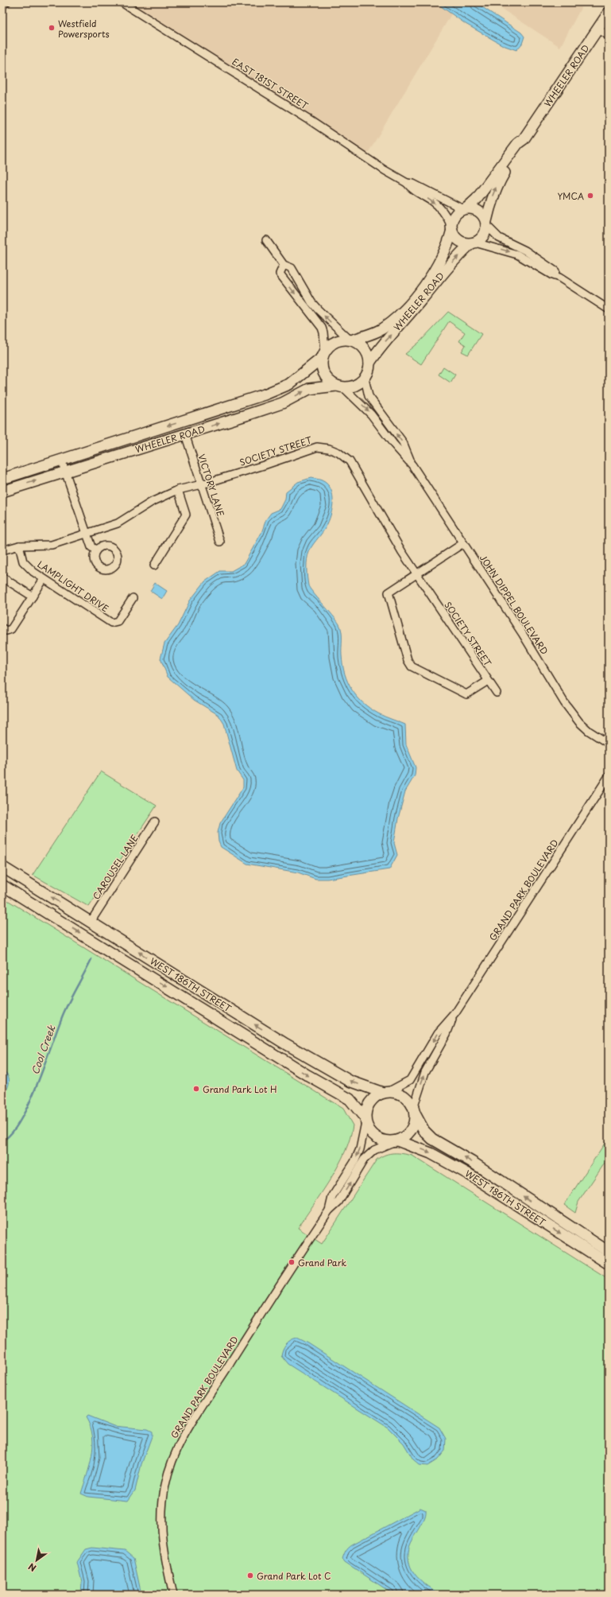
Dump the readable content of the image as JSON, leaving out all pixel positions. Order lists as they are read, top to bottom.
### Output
{
  "streets": {
    "street": [
      "WHEELER ROAD",
      "EAST 181ST STREET",
      "SOCIETY STREET",
      "VICTORY LANE",
      "LAMPLIGHT DRIVE",
      "JOHN DIPPEL BOULEVARD",
      "CAROUSEL LANE",
      "GRAND PARK BOULEVARD",
      "WEST 186TH STREET"
    ]
  },
  "crossings": [
    ["WHEELER ROAD", "EAST 181ST STREET"],
    ["WHEELER ROAD", "VICTORY LANE"],
    ["WHEELER ROAD", "JOHN DIPPEL BOULEVARD"],
    ["SOCIETY STREET", "VICTORY LANE"],
    ["SOCIETY STREET", "LAMPLIGHT DRIVE"],
    ["CAROUSEL LANE", "WEST 186TH STREET"],
    ["GRAND PARK BOULEVARD", "WEST 186TH STREET"]
  ],
  "water": ["Cool Creek"],
  "places": [
    "Westfield Powersports",
    "YMCA",
    "Grand Park Lot H",
    "Grand Park",
    "Grand Park Lot C"
  ],
  "north": "bottom left"
}
